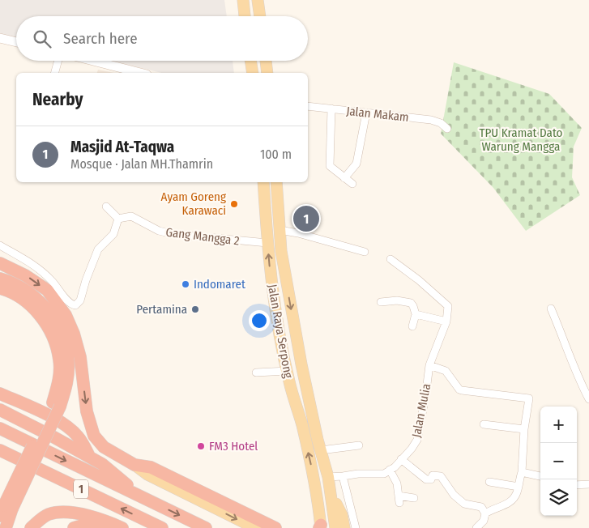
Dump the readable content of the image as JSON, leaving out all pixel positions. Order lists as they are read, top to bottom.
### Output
{
  "streets": {
    "highway": ["1"],
    "main road": ["Jalan Raya Serpong"],
    "street": ["Jalan Makam", "Gang Mangga 2", "Jalan Mulia"]
  },
  "crossings": [
    ["Gang Mangga 2", "Jalan Raya Serpong"]
  ],
  "parks": ["TPU Kramat Dato Warung Mangga"],
  "places": [
    "Ayam Goreng Karawaci",
    "Indomaret",
    "Pertamina",
    "FM3 Hotel"
  ],
  "page": {
    "search": "Search here",
    "heading": "Nearby",
    "list": [
      {
        "mark": "1",
        "name": "Masjid At-Taqwa",
        "note": "Mosque · Jalan MH.Thamrin",
        "value": "100 m"
      }
    ],
    "pins": "1",
    "map_buttons": ["+", "−"]
  }
}
